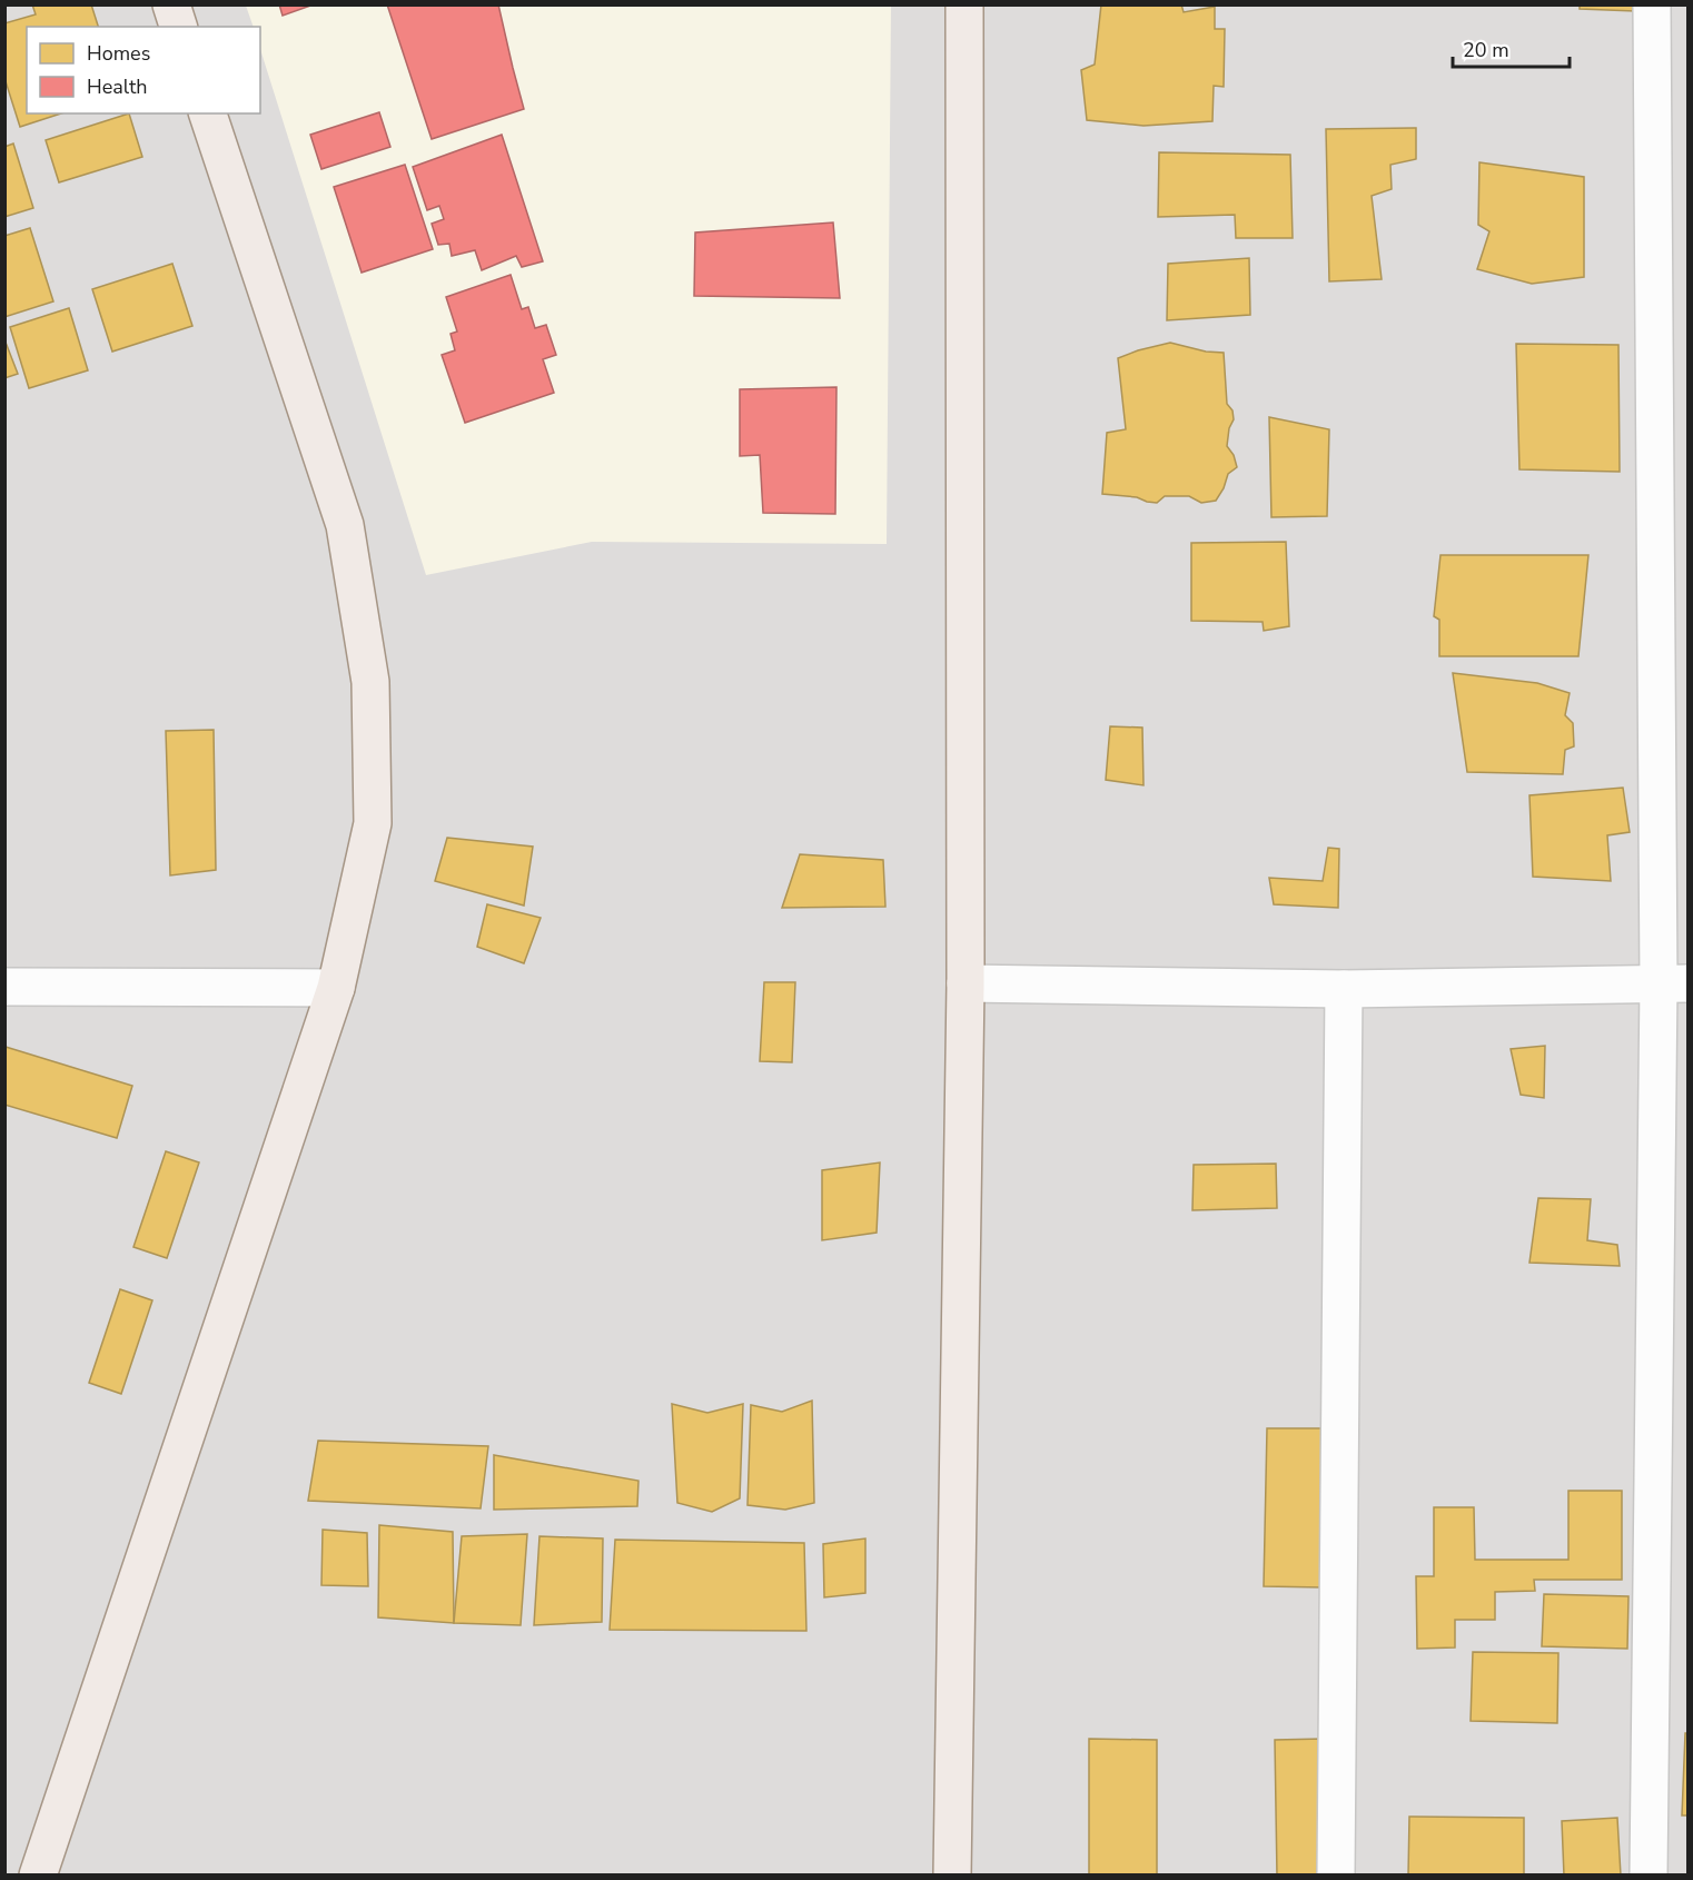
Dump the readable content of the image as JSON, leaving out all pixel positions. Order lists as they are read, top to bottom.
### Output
{
  "legend": ["Homes", "Health"],
  "scale_bar": "20 m"
}
